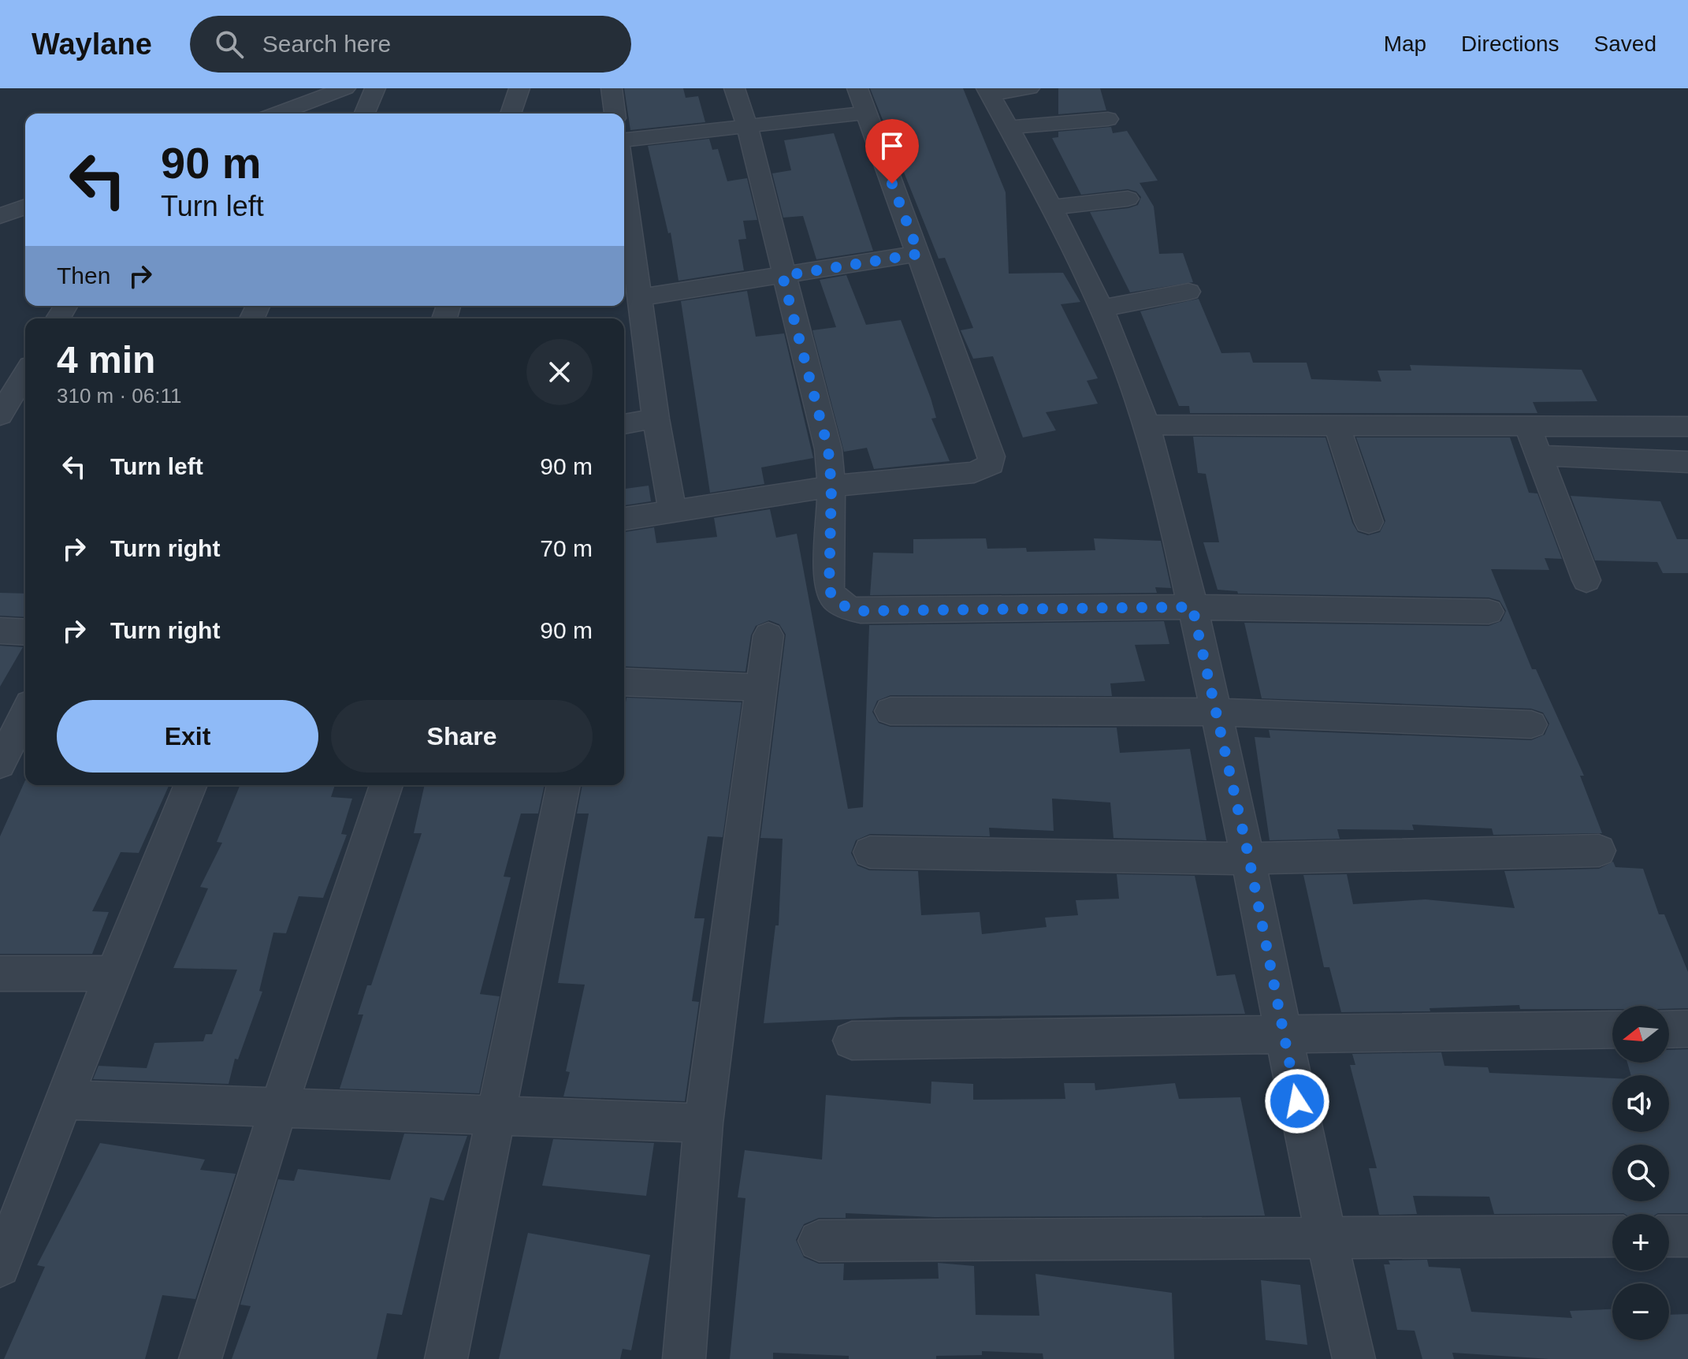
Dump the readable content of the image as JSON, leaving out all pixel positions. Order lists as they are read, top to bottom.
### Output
{
  "north": "left",
  "page": {
    "header": "Waylane",
    "search": "Search here",
    "nav": ["Map", "Directions", "Saved"],
    "turn": ["90 m", "Turn left"],
    "then": "Then",
    "heading": ["4 min", "310 m · 06:11"],
    "list": [
      {
        "name": "Turn left",
        "value": "90 m"
      },
      {
        "name": "Turn right",
        "value": "70 m"
      },
      {
        "name": "Turn right",
        "value": "90 m"
      }
    ],
    "buttons": ["Exit", "Share"],
    "map_buttons": ["+", "−"]
  }
}
